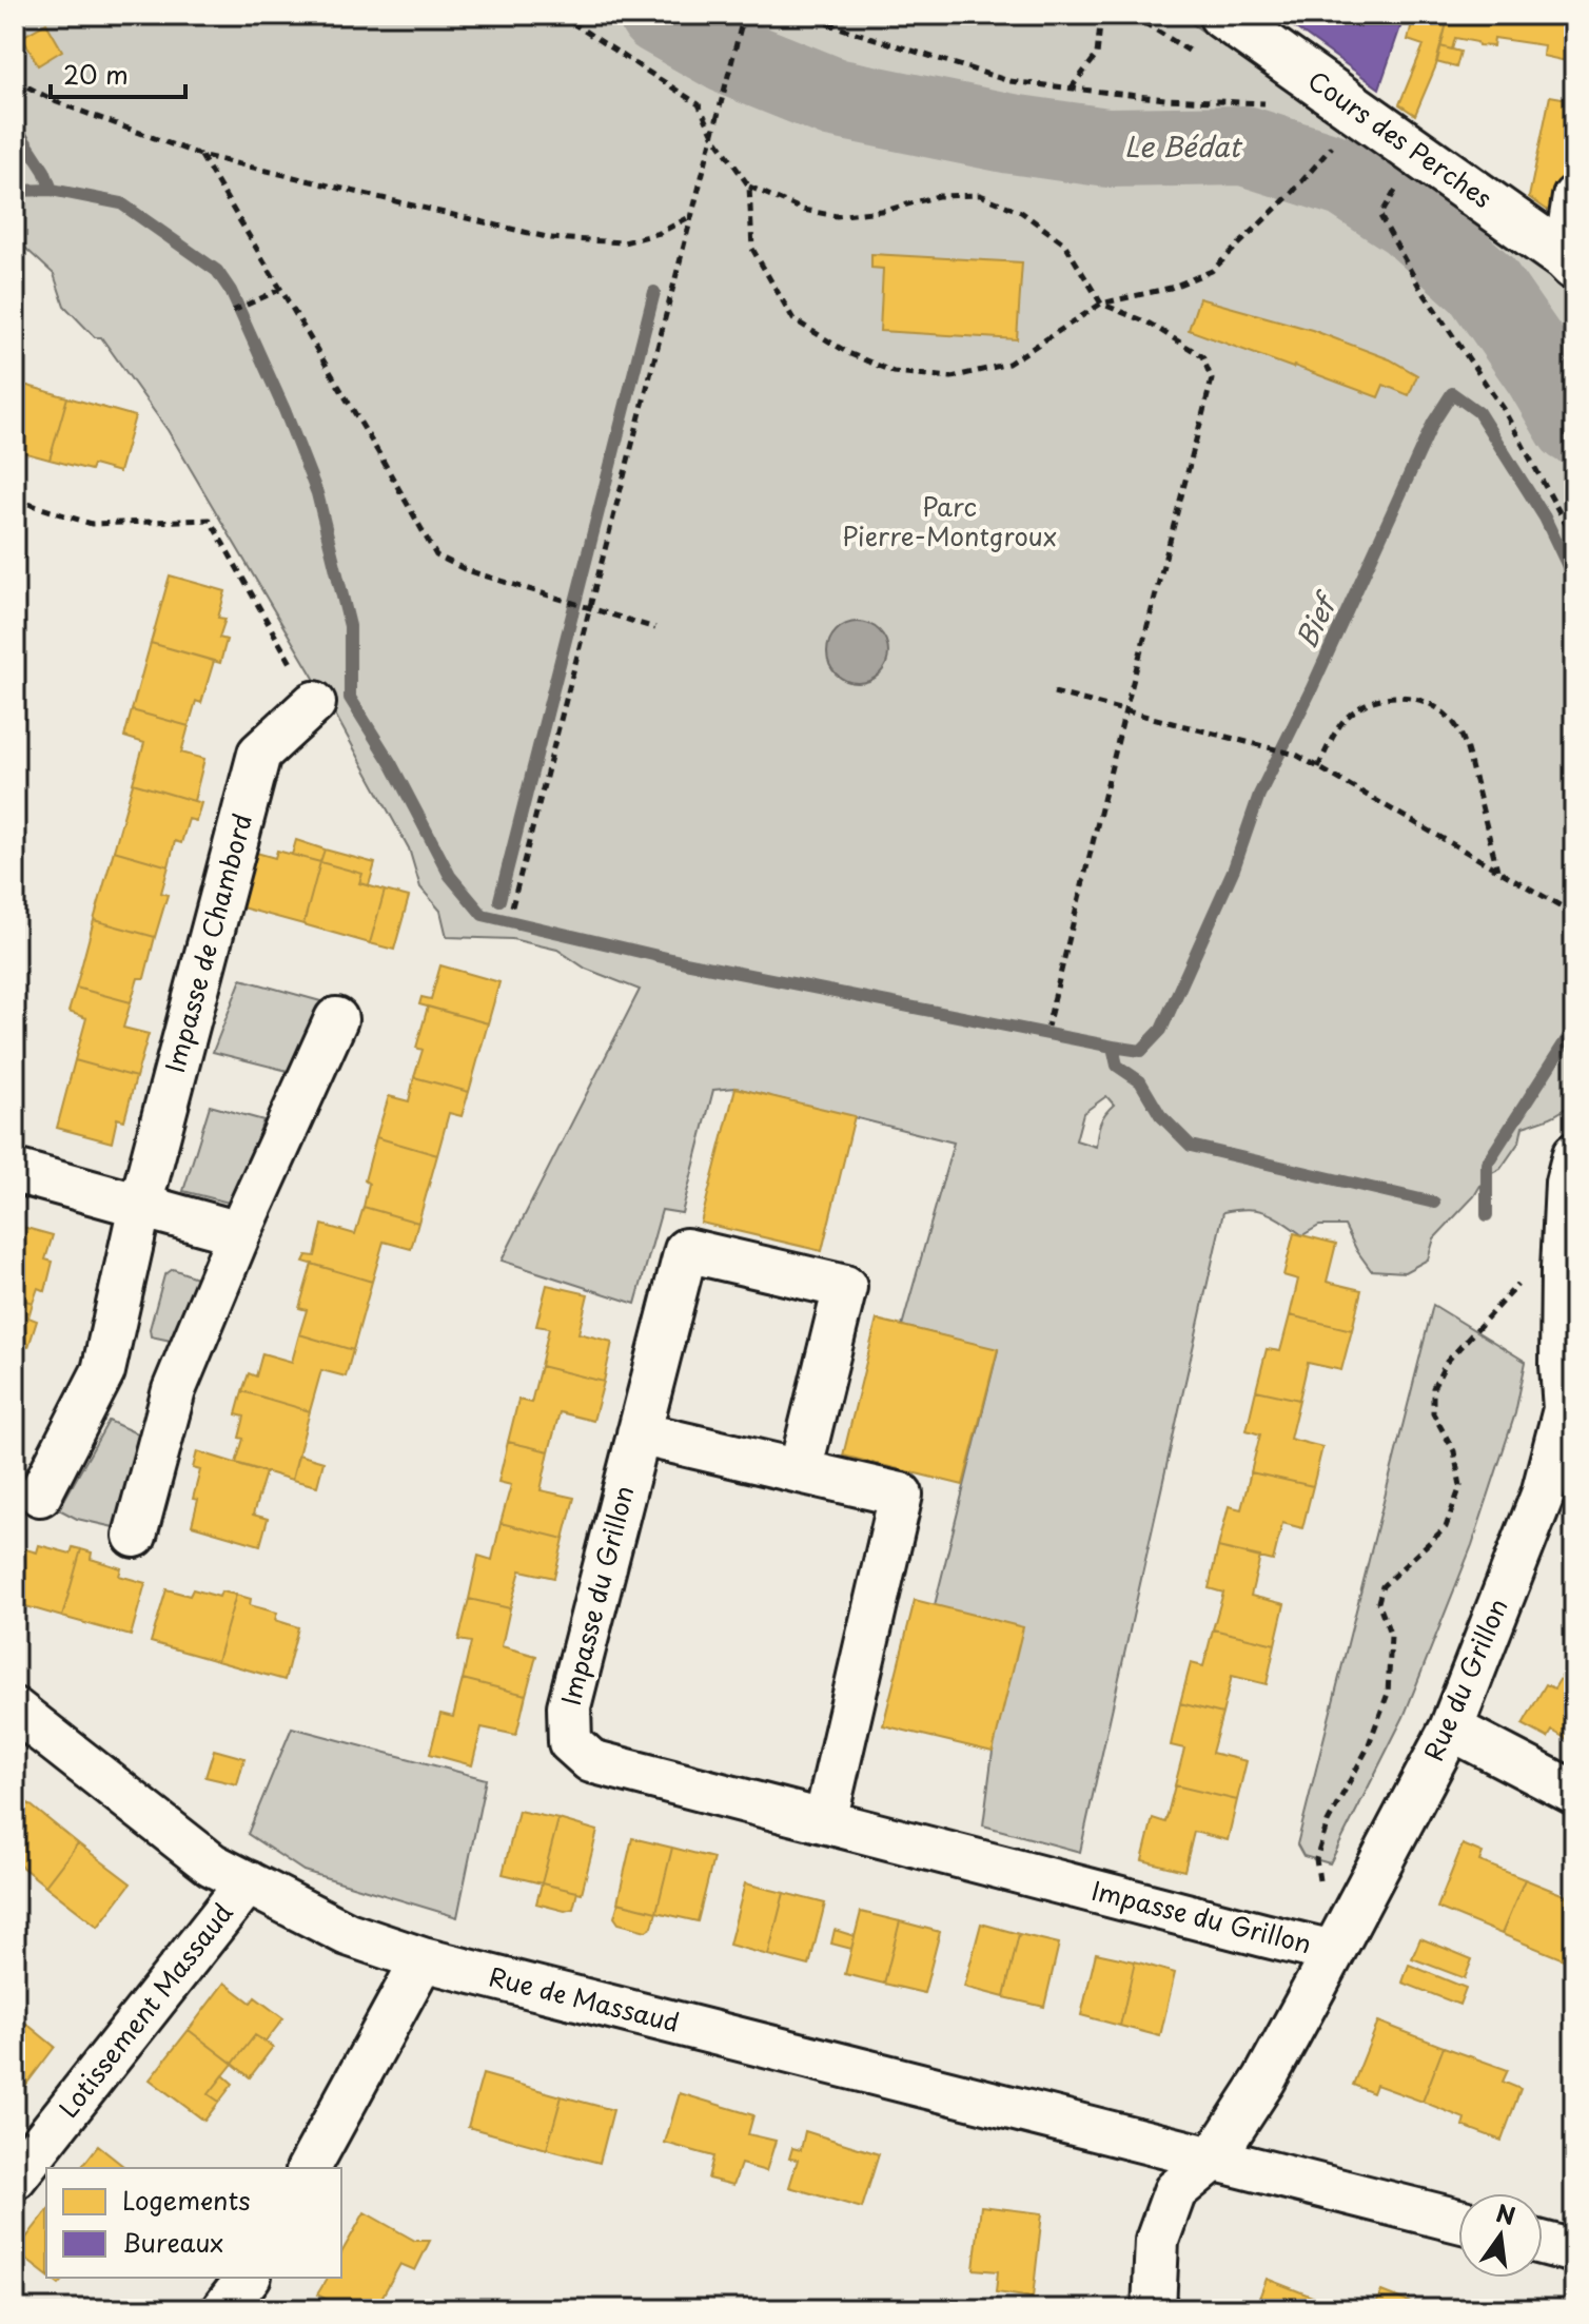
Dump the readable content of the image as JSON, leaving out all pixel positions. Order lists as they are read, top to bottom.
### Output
{
  "streets": {
    "street": [
      "Cours des Perches",
      "Impasse de Chambord",
      "Impasse du Grillon",
      "Rue du Grillon",
      "Rue de Massaud",
      "Lotissement Massaud"
    ]
  },
  "crossings": [
    ["Impasse du Grillon", "Rue du Grillon"],
    ["Rue du Grillon", "Rue de Massaud"],
    ["Rue de Massaud", "Lotissement Massaud"]
  ],
  "water": ["Le Bédat", "Bief"],
  "parks": ["Parc Pierre-Montgroux"],
  "legend": ["Logements", "Bureaux"],
  "scale_bar": "20 m",
  "north": "top"
}
